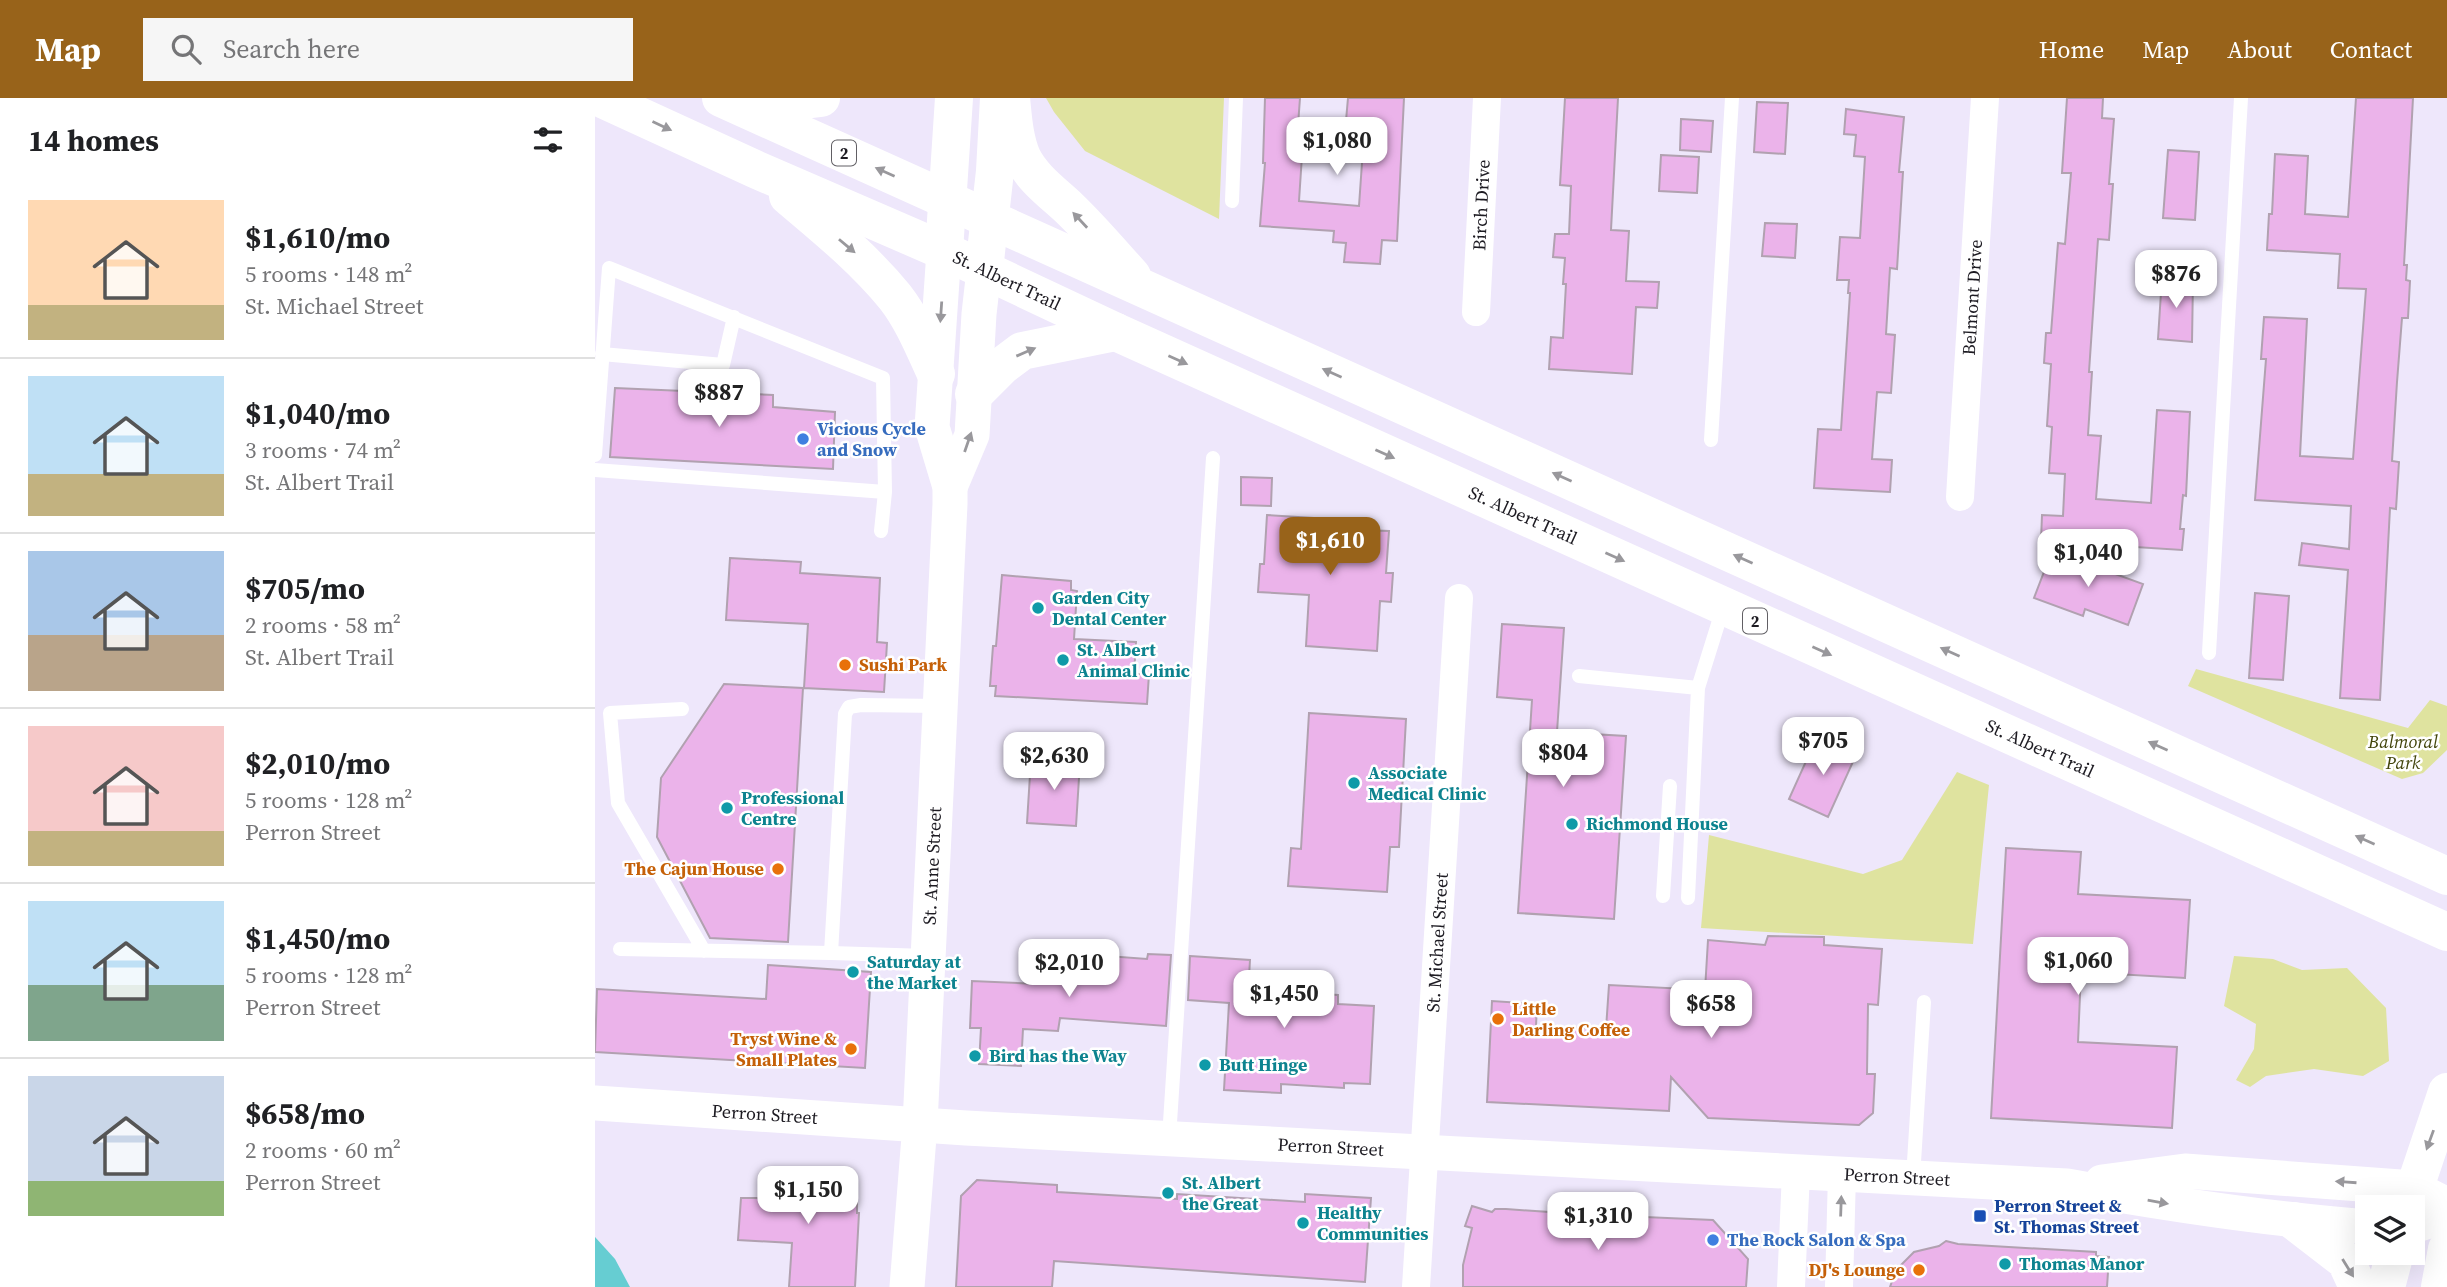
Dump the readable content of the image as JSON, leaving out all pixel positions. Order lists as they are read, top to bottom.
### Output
{
  "streets": {
    "main road": ["2", "St. Albert Trail"],
    "street": [
      "Birch Drive",
      "Belmont Drive",
      "St. Anne Street",
      "St. Michael Street",
      "Perron Street"
    ]
  },
  "crossings": [
    ["St. Albert Trail", "St. Anne Street"],
    ["St. Anne Street", "Perron Street"],
    ["St. Michael Street", "Perron Street"]
  ],
  "parks": ["Balmoral Park"],
  "places": {
    "other": [
      "Vicious Cycle and Snow",
      "Garden City Dental Center",
      "St. Albert Animal Clinic",
      "Sushi Park",
      "Associate Medical Clinic",
      "Professional Centre",
      "Richmond House",
      "The Cajun House",
      "Saturday at the Market",
      "Little Darling Coffee",
      "Tryst Wine & Small Plates",
      "Bird has the Way",
      "Butt Hinge",
      "St. Albert the Great",
      "Healthy Communities",
      "The Rock Salon & Spa",
      "Thomas Manor",
      "DJ's Lounge"
    ],
    "transit": ["Perron Street & St. Thomas Street"]
  },
  "page": {
    "header": "Map",
    "search": "Search here",
    "nav": [
      "Home",
      "Map",
      "About",
      "Contact"
    ],
    "heading": "14 homes",
    "price": [
      "$1,080",
      "$876",
      "$887",
      "$1,610",
      "$1,040",
      "$705",
      "$804",
      "$2,630",
      "$1,060",
      "$2,010",
      "$1,450",
      "$658",
      "$1,150",
      "$1,310"
    ],
    "list": [
      {
        "name": "$1,610/mo",
        "note": "5 rooms · 148 m² · St. Michael Street"
      },
      {
        "name": "$1,040/mo",
        "note": "3 rooms · 74 m² · St. Albert Trail"
      },
      {
        "name": "$705/mo",
        "note": "2 rooms · 58 m² · St. Albert Trail"
      },
      {
        "name": "$2,010/mo",
        "note": "5 rooms · 128 m² · Perron Street"
      },
      {
        "name": "$1,450/mo",
        "note": "5 rooms · 128 m² · Perron Street"
      },
      {
        "name": "$658/mo",
        "note": "2 rooms · 60 m² · Perron Street"
      }
    ]
  }
}
